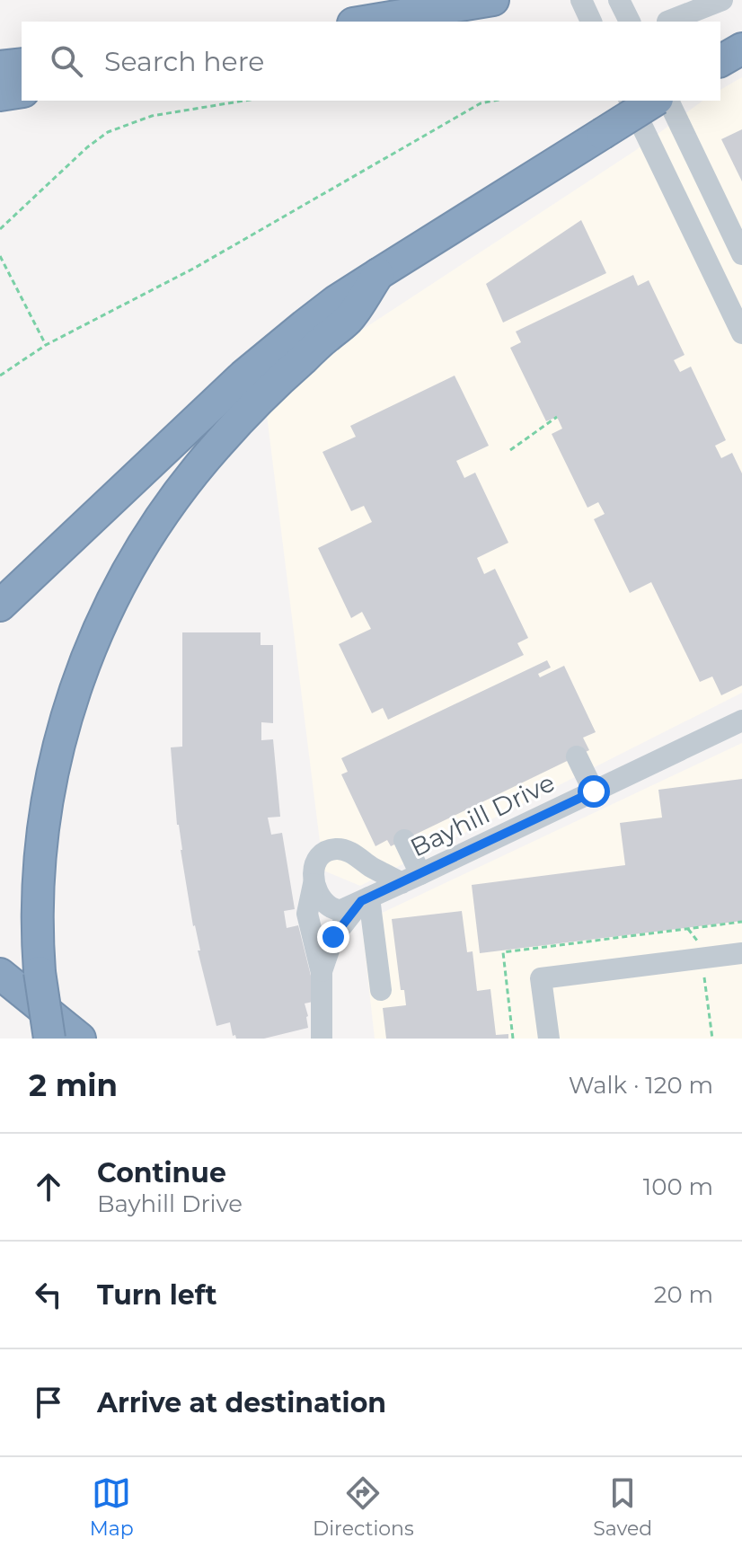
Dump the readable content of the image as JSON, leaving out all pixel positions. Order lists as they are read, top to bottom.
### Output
{
  "streets": {
    "street": ["Bayhill Drive"]
  },
  "page": {
    "search": "Search here",
    "heading": ["2 min", "Walk · 120 m"],
    "list": [
      ["Continue", "Bayhill Drive", "100 m"],
      ["Turn left", "20 m"],
      "Arrive at destination"
    ],
    "nav": ["Map", "Directions", "Saved"]
  }
}
